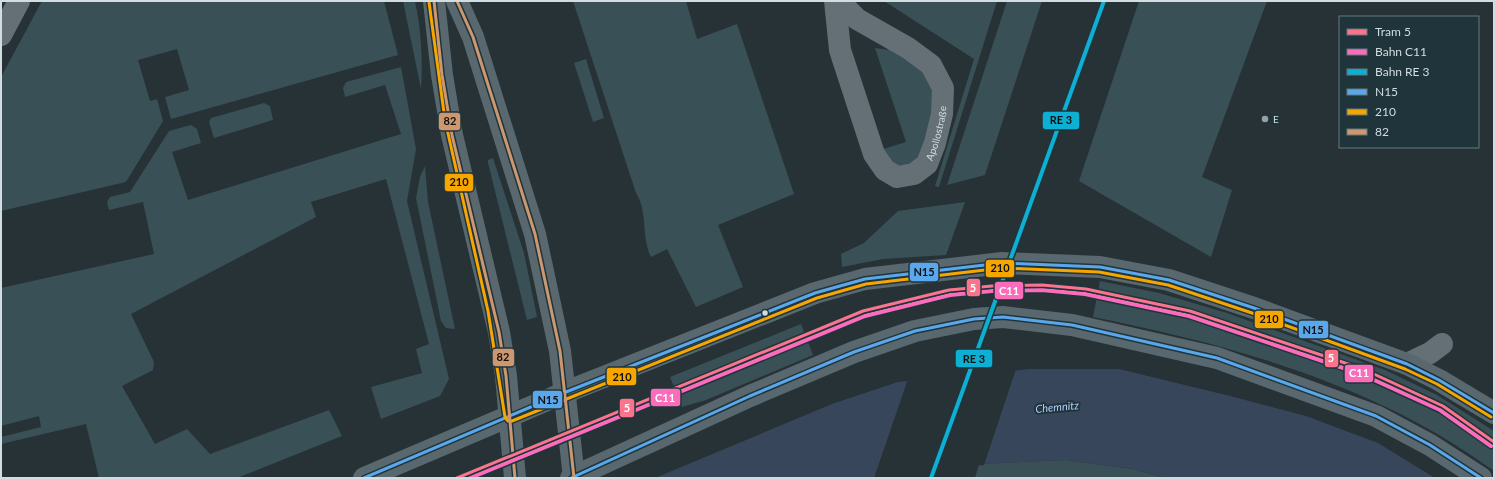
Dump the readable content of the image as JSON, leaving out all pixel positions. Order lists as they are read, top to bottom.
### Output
{
  "streets": {
    "street": ["Apollostraße"]
  },
  "water": ["Chemnitz"],
  "places": ["E"],
  "lines": [
    "transit line 82",
    "transit line 210",
    "transit line N15",
    "tram line 5",
    "rail line C11"
  ],
  "legend": [
    "Tram 5",
    "Bahn C11",
    "Bahn RE 3",
    "N15",
    "210",
    "82"
  ]
}
